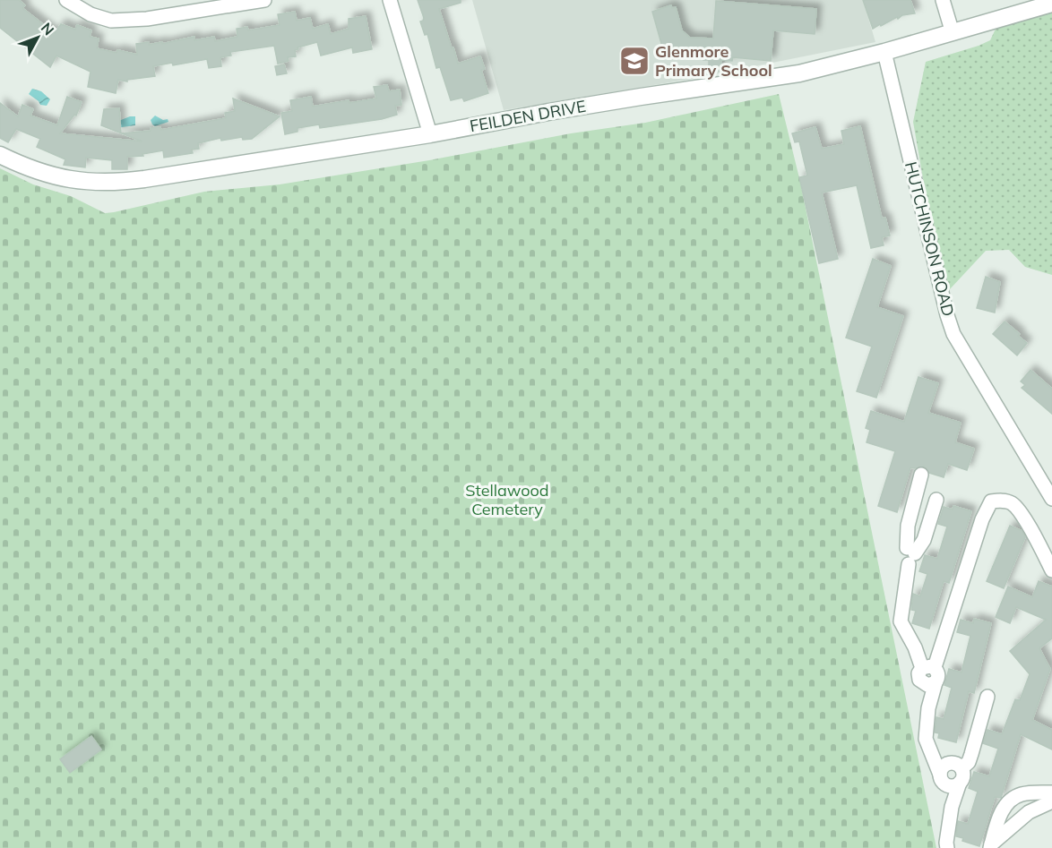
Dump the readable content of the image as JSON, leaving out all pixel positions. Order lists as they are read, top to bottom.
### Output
{
  "streets": {
    "street": ["FEILDEN DRIVE", "HUTCHINSON ROAD"]
  },
  "crossings": [
    ["FEILDEN DRIVE", "HUTCHINSON ROAD"]
  ],
  "parks": ["Stellawood Cemetery"],
  "places": {
    "school or university": ["Glenmore Primary School"]
  },
  "north": "top right"
}
